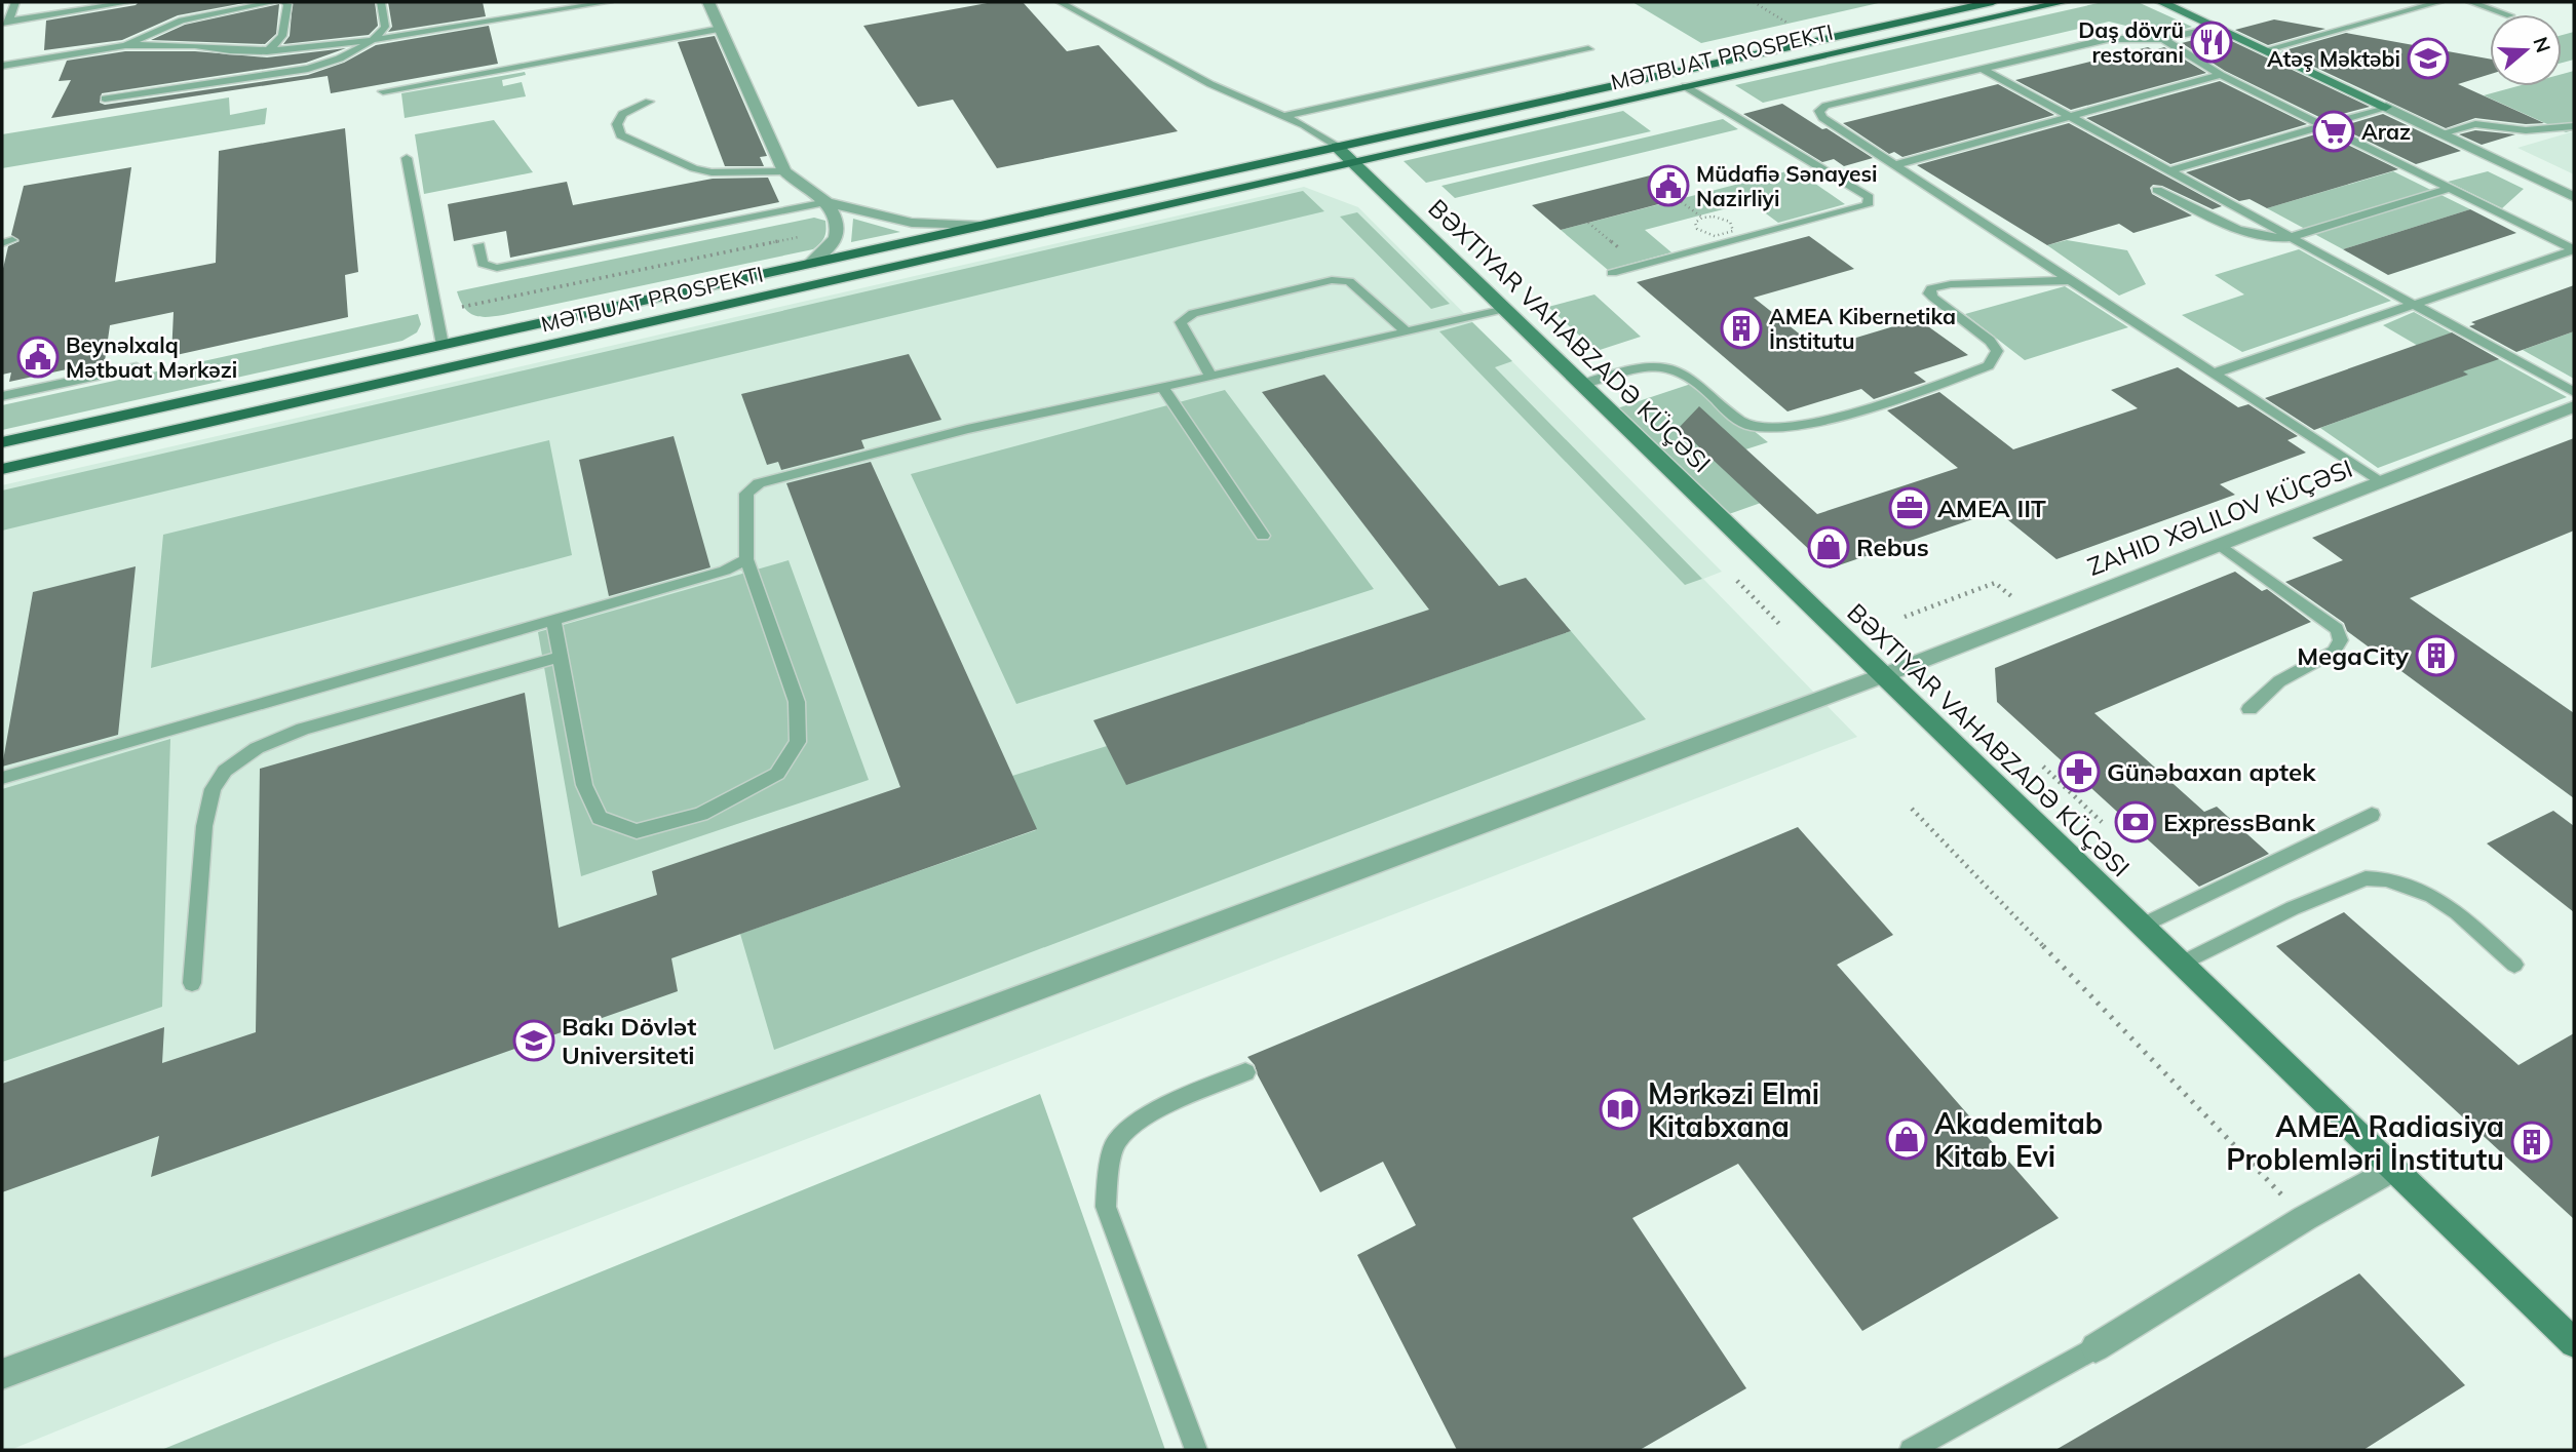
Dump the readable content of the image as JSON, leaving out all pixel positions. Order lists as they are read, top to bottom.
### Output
{
  "streets": {
    "main road": ["MƏTBUAT PROSPEKTI"],
    "street": ["BƏXTIYAR VAHABZADƏ KÜÇƏSI", "ZAHID XƏLILOV KÜÇƏSI"]
  },
  "crossings": [
    ["MƏTBUAT PROSPEKTI", "BƏXTIYAR VAHABZADƏ KÜÇƏSI"],
    ["BƏXTIYAR VAHABZADƏ KÜÇƏSI", "ZAHID XƏLILOV KÜÇƏSI"]
  ],
  "places": {
    "restaurant": ["Daş dövrü restorani"],
    "school or university": ["Atəş Məktəbi", "Bakı Dövlət Universiteti"],
    "supermarket": ["Araz"],
    "public building": ["Müdafiə Sənayesi Nazirliyi", "Beynəlxalq Mətbuat Mərkəzi"],
    "building": ["AMEA Kibernetika İnstitutu", "MegaCity", "AMEA Radiasiya Problemləri İnstitutu"],
    "office": ["AMEA IIT"],
    "shop": ["Rebus", "Akademitab Kitab Evi"],
    "pharmacy": ["Günəbaxan aptek"],
    "bank": ["ExpressBank"],
    "library": ["Mərkəzi Elmi Kitabxana"]
  },
  "north": "right"
}
